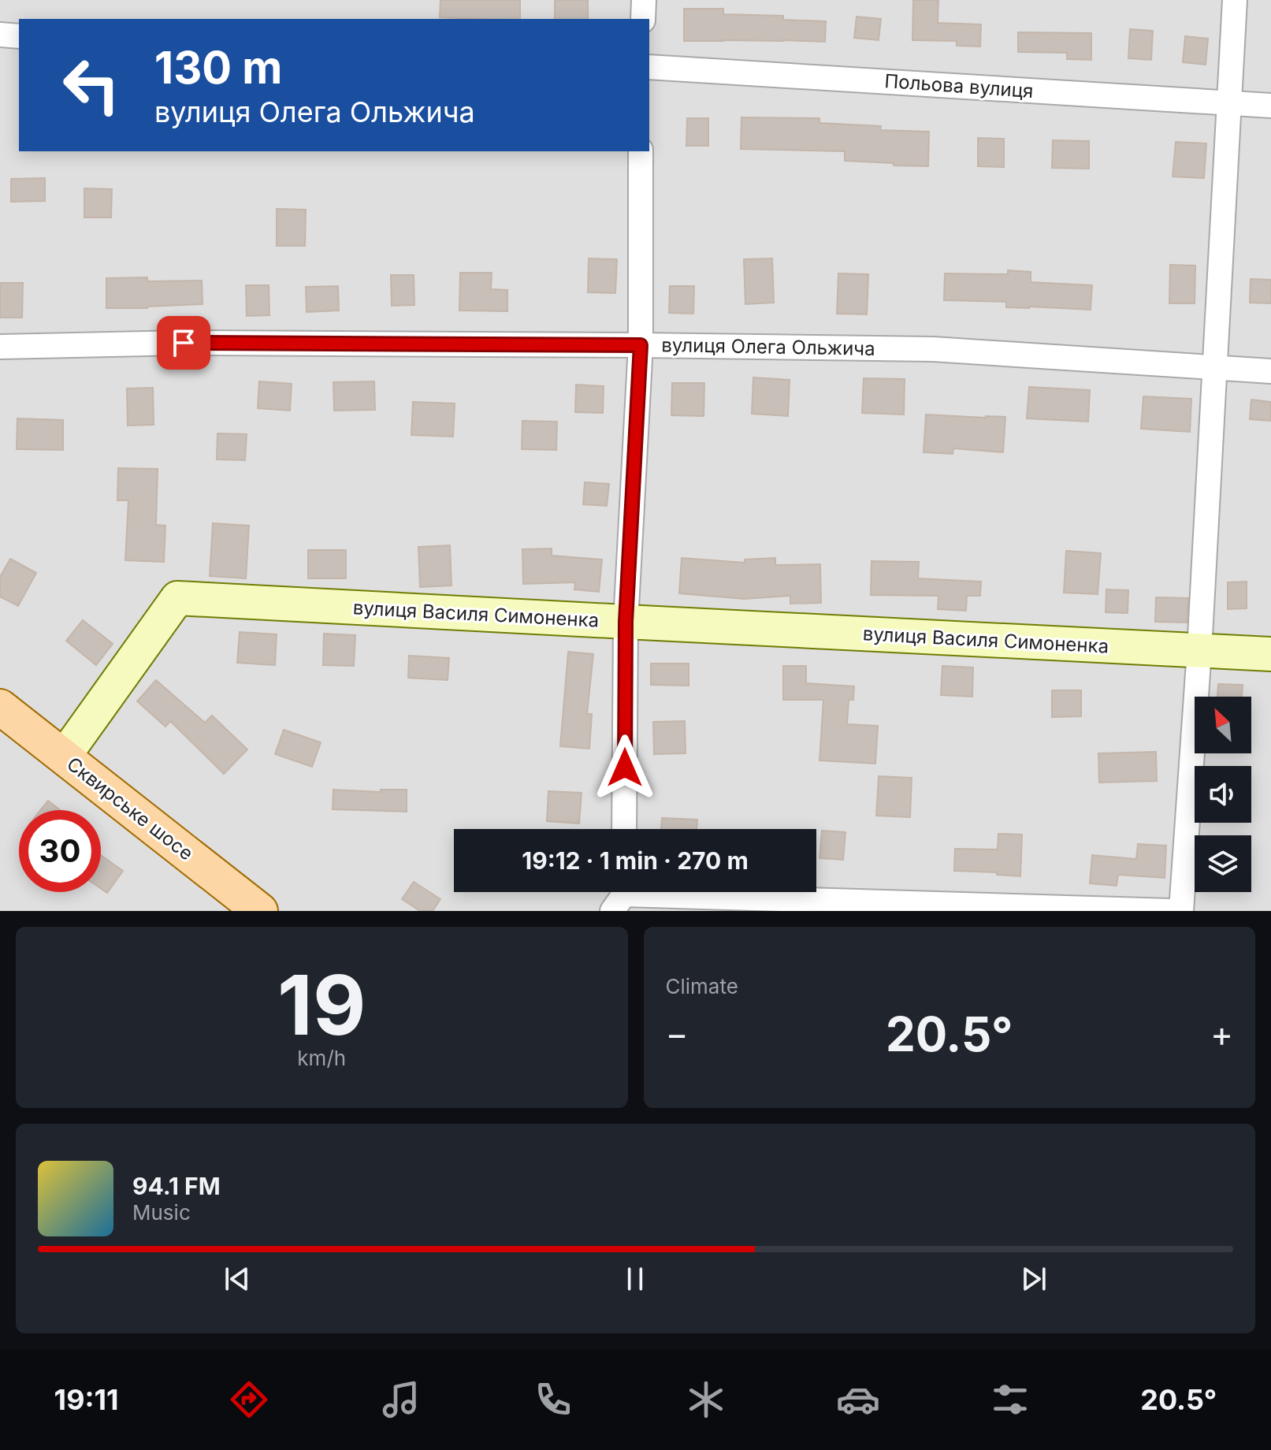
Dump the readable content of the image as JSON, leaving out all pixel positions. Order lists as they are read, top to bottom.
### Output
{
  "streets": {
    "main road": ["Сквирське шосе"],
    "street": ["Польова вулиця", "вулиця Олега Ольжича", "вулиця Василя Симоненка"]
  },
  "crossings": [
    ["вулиця Василя Симоненка", "Сквирське шосе"]
  ],
  "north": "top left",
  "page": {
    "turn": ["130 m", "вулиця Олега Ольжича"],
    "limit": "30",
    "trip": "19:12 · 1 min · 270 m",
    "tile": [
      ["19", "km/h"],
      "Climate"
    ],
    "heat": ["−", "20.5°", "+"],
    "song": ["94.1 FM", "Music"],
    "tabs": ["19:11", "20.5°"]
  }
}
